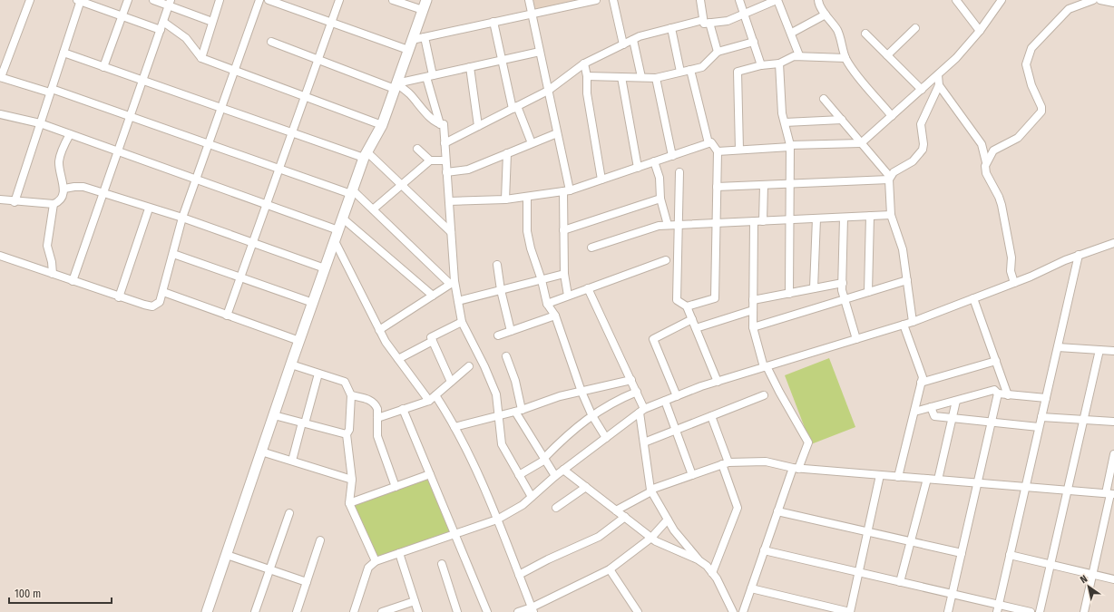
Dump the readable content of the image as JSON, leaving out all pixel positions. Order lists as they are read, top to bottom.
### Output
{
  "scale_bar": "100 m",
  "north": "top left"
}
